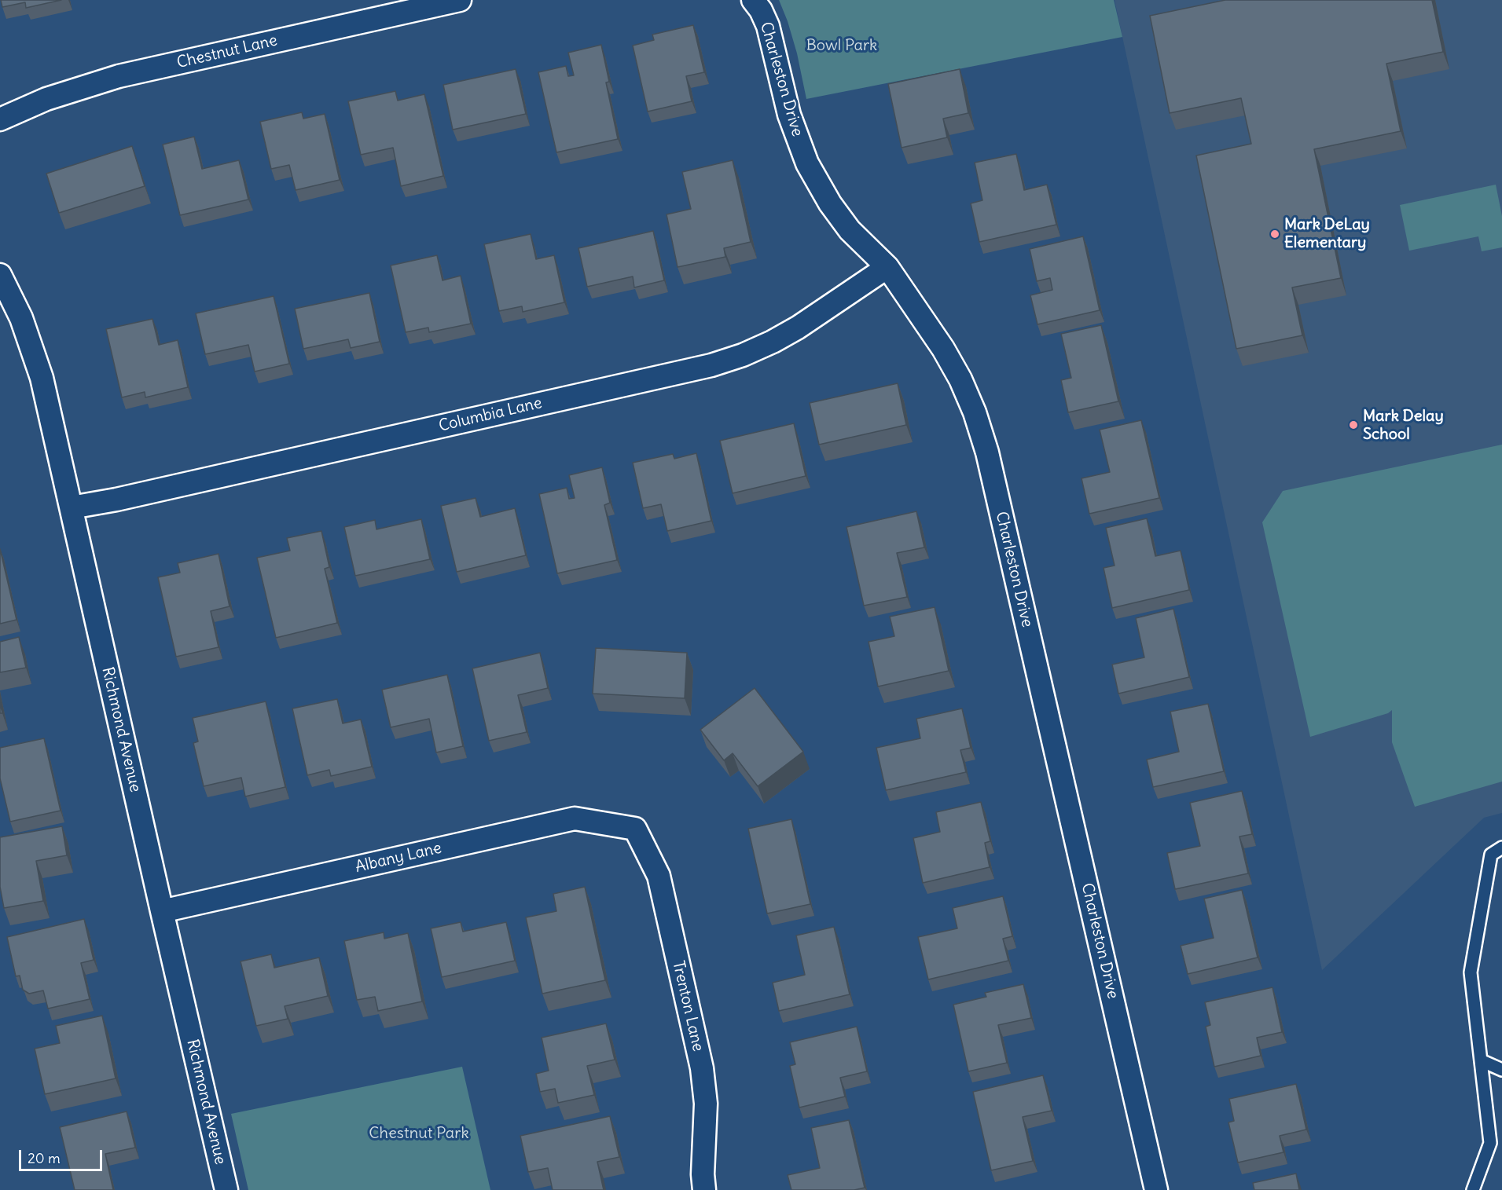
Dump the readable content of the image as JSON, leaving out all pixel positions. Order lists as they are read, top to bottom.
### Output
{
  "streets": {
    "street": [
      "Chestnut Lane",
      "Charleston Drive",
      "Columbia Lane",
      "Richmond Avenue",
      "Albany Lane",
      "Trenton Lane"
    ]
  },
  "crossings": [
    ["Charleston Drive", "Columbia Lane"],
    ["Columbia Lane", "Richmond Avenue"],
    ["Richmond Avenue", "Albany Lane"],
    ["Albany Lane", "Trenton Lane"]
  ],
  "parks": ["Bowl Park", "Chestnut Park"],
  "places": ["Mark DeLay Elementary", "Mark Delay School"],
  "scale_bar": "20 m"
}
